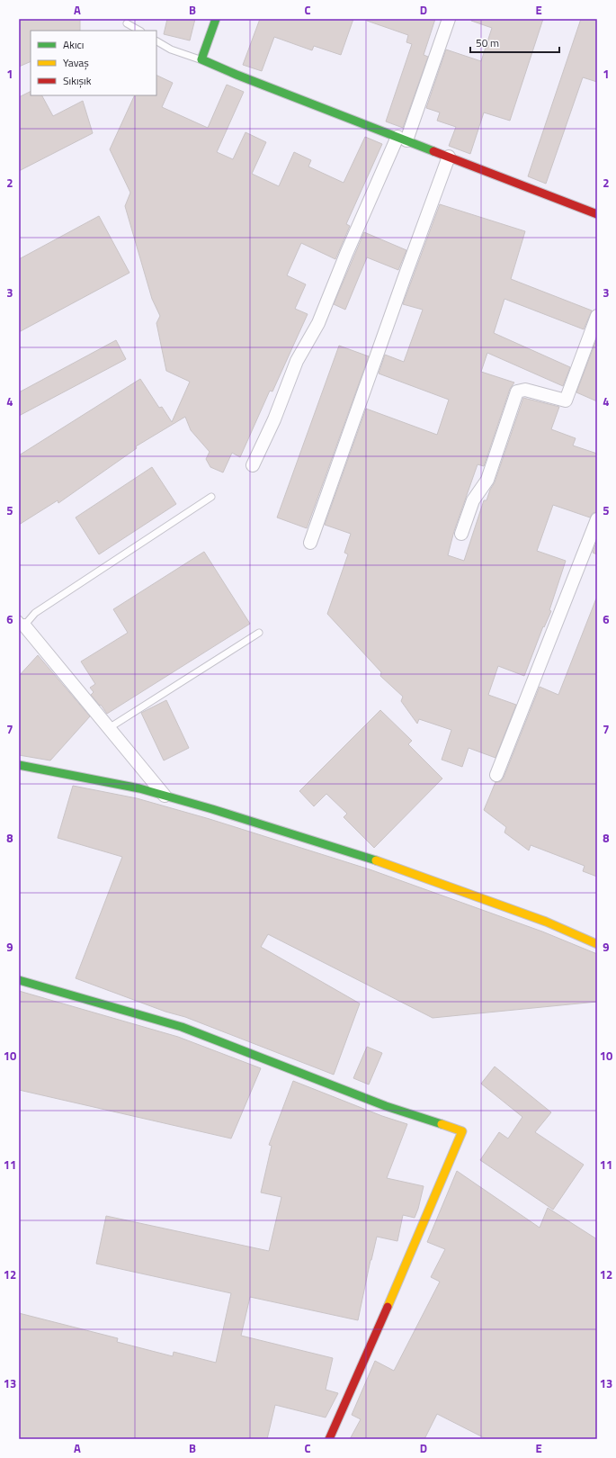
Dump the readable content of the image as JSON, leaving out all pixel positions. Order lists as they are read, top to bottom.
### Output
{
  "legend": ["Akıcı", "Yavaş", "Sıkışık"],
  "scale_bar": "50 m",
  "grid": {
    "columns": [
      "A",
      "B",
      "C",
      "D",
      "E"
    ],
    "rows": [
      "1",
      "2",
      "3",
      "4",
      "5",
      "6",
      "7",
      "8",
      "9",
      "10",
      "11",
      "12",
      "13"
    ]
  }
}
